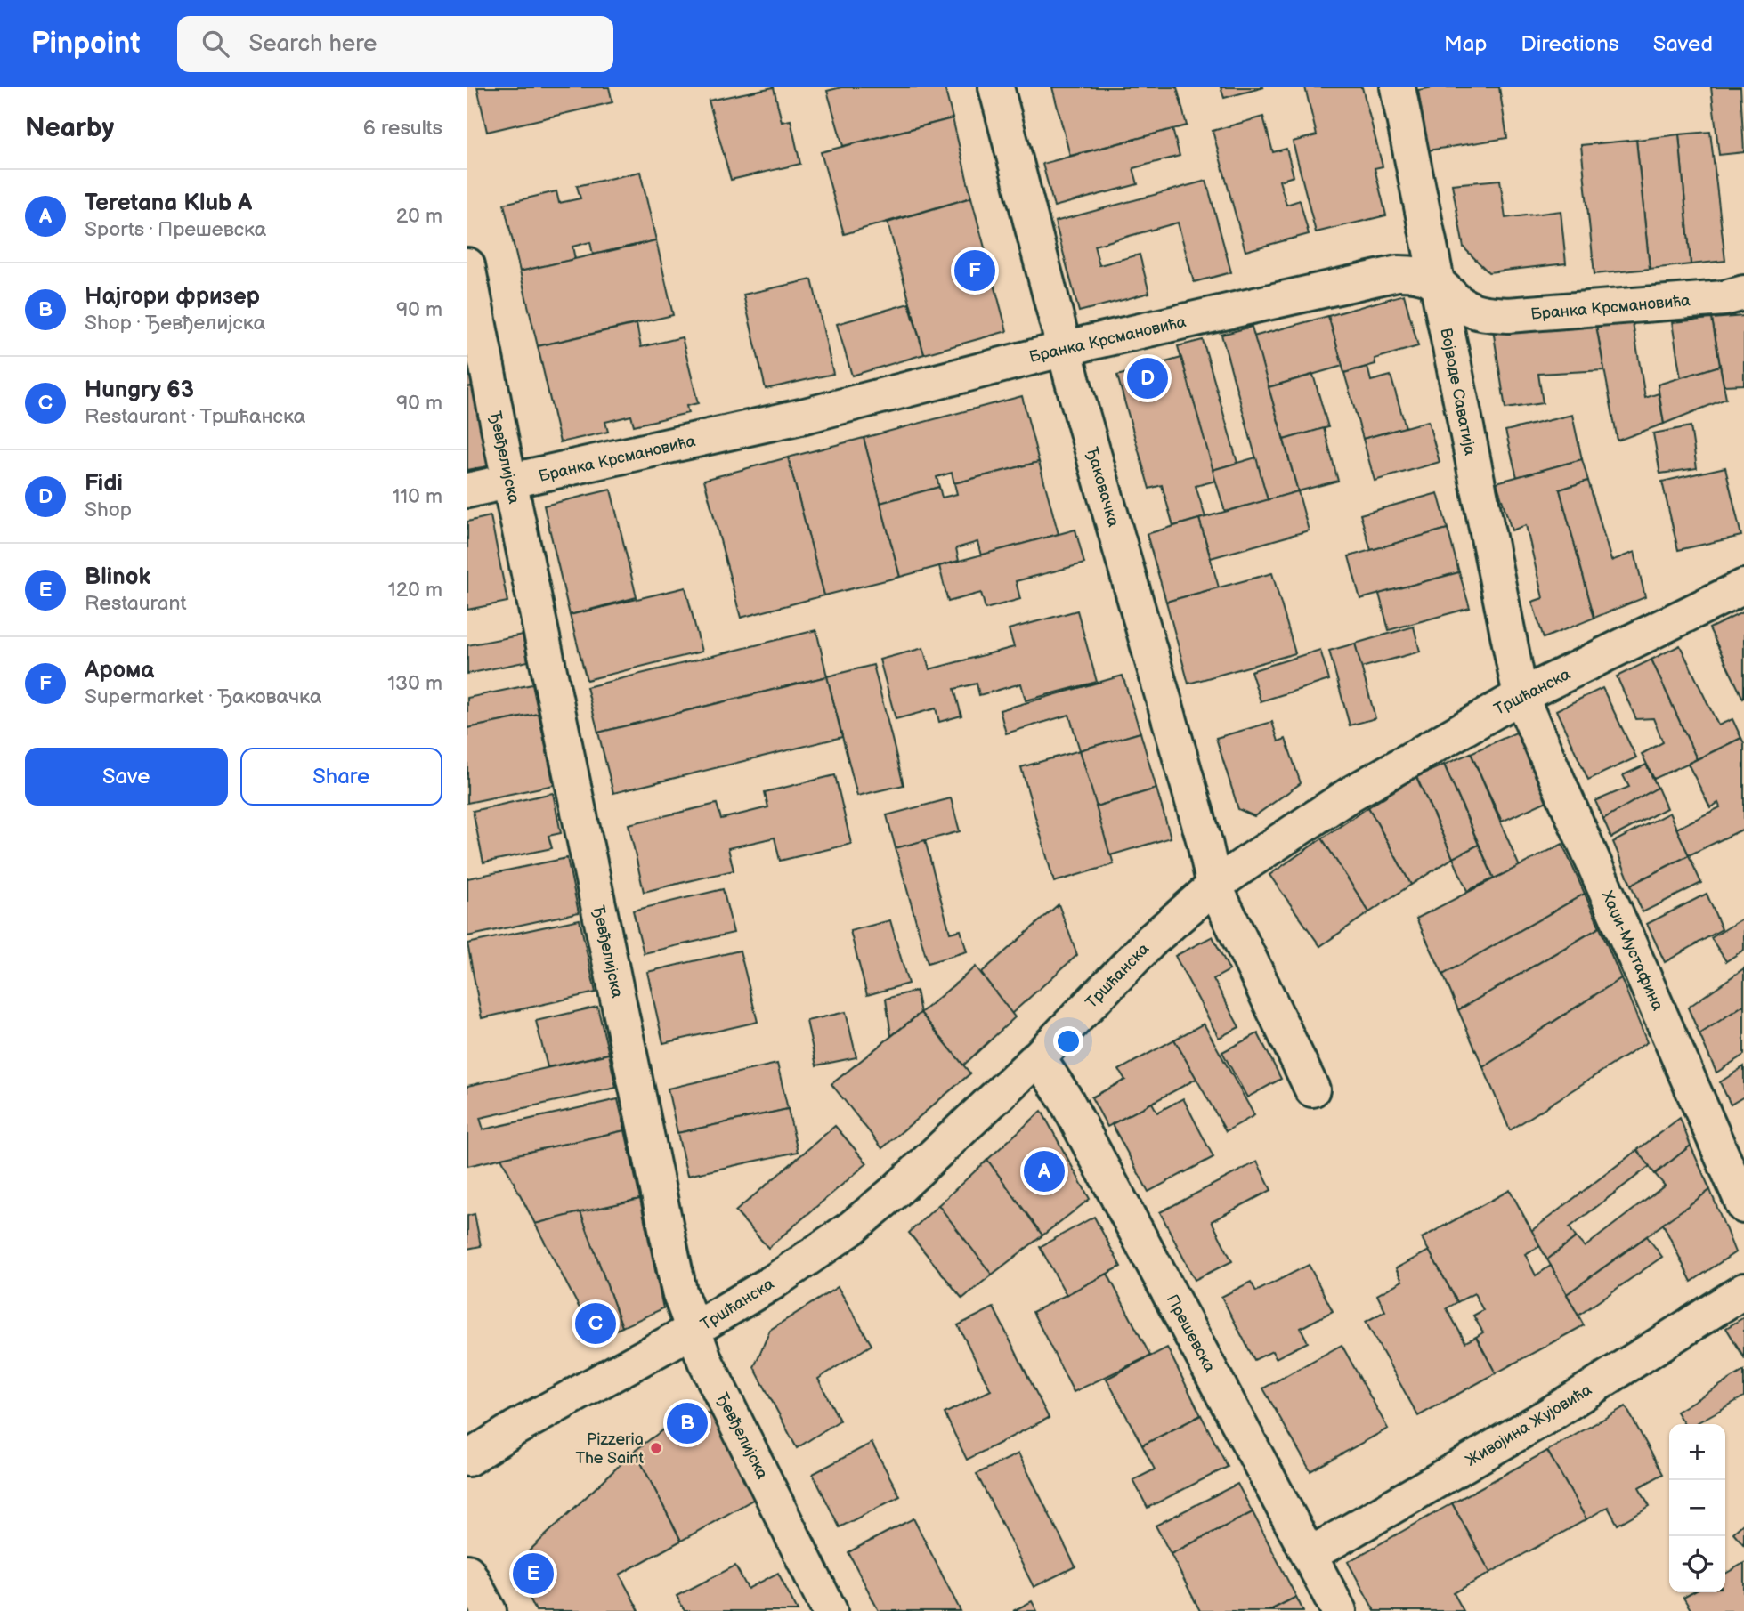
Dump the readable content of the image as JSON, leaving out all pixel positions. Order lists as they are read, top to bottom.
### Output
{
  "streets": {
    "street": [
      "Бранка Крсмановића",
      "Војводе Саватија",
      "Ђевђелијска",
      "Ђаковачка",
      "Тршћанска",
      "Хаџи-Мустафина",
      "Прешевска",
      "Живојина Жујовића"
    ]
  },
  "crossings": [
    ["Бранка Крсмановића", "Војводе Саватија"],
    ["Бранка Крсмановића", "Ђевђелијска"],
    ["Бранка Крсмановића", "Ђаковачка"],
    ["Војводе Саватија", "Тршћанска"],
    ["Војводе Саватија", "Хаџи-Мустафина"],
    ["Ђевђелијска", "Тршћанска"],
    ["Ђаковачка", "Тршћанска"],
    ["Тршћанска", "Хаџи-Мустафина"],
    ["Тршћанска", "Прешевска"],
    ["Прешевска", "Живојина Жујовића"]
  ],
  "places": ["Pizzeria The Saint"],
  "page": {
    "header": "Pinpoint",
    "search": "Search here",
    "nav": ["Map", "Directions", "Saved"],
    "heading": ["Nearby", "6 results"],
    "list": [
      {
        "mark": "A",
        "name": "Teretana Klub A",
        "note": "Sports · Прешевска",
        "value": "20 m"
      },
      {
        "mark": "B",
        "name": "Најгори фризер",
        "note": "Shop · Ђевђелијска",
        "value": "90 m"
      },
      {
        "mark": "C",
        "name": "Hungry 63",
        "note": "Restaurant · Тршћанска",
        "value": "90 m"
      },
      {
        "mark": "D",
        "name": "Fidi",
        "note": "Shop",
        "value": "110 m"
      },
      {
        "mark": "E",
        "name": "Blinok",
        "note": "Restaurant",
        "value": "120 m"
      },
      {
        "mark": "F",
        "name": "Арома",
        "note": "Supermarket · Ђаковачка",
        "value": "130 m"
      }
    ],
    "pins": [
      "F",
      "D",
      "A",
      "C",
      "B",
      "E"
    ],
    "buttons": ["Save", "Share"],
    "map_buttons": ["+", "−"]
  }
}
